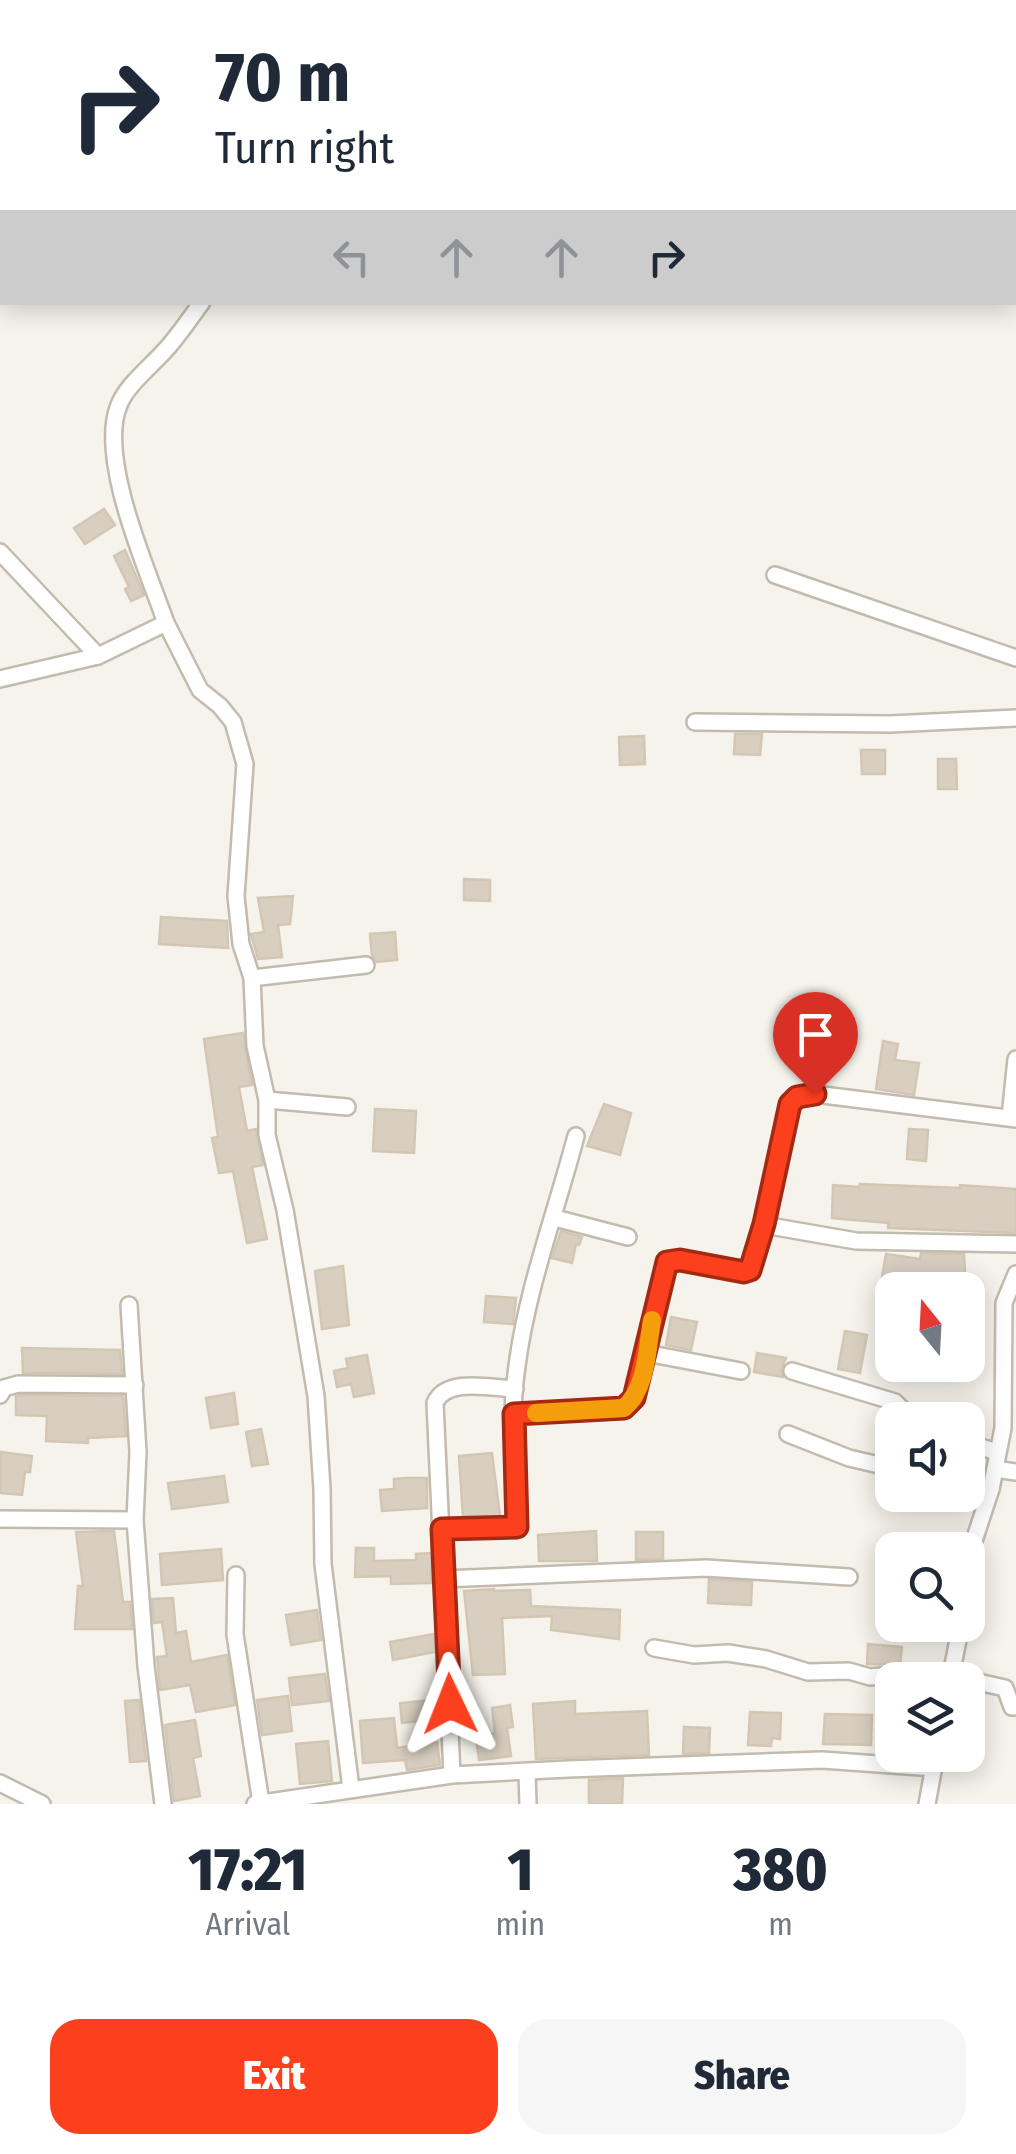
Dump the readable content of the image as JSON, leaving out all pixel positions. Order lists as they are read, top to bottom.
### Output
{
  "north": "top",
  "page": {
    "turn": ["70 m", "Turn right"],
    "eta": [
      "17:21",
      "Arrival",
      "1",
      "min",
      "380",
      "m"
    ],
    "buttons": ["Exit", "Share"]
  }
}
